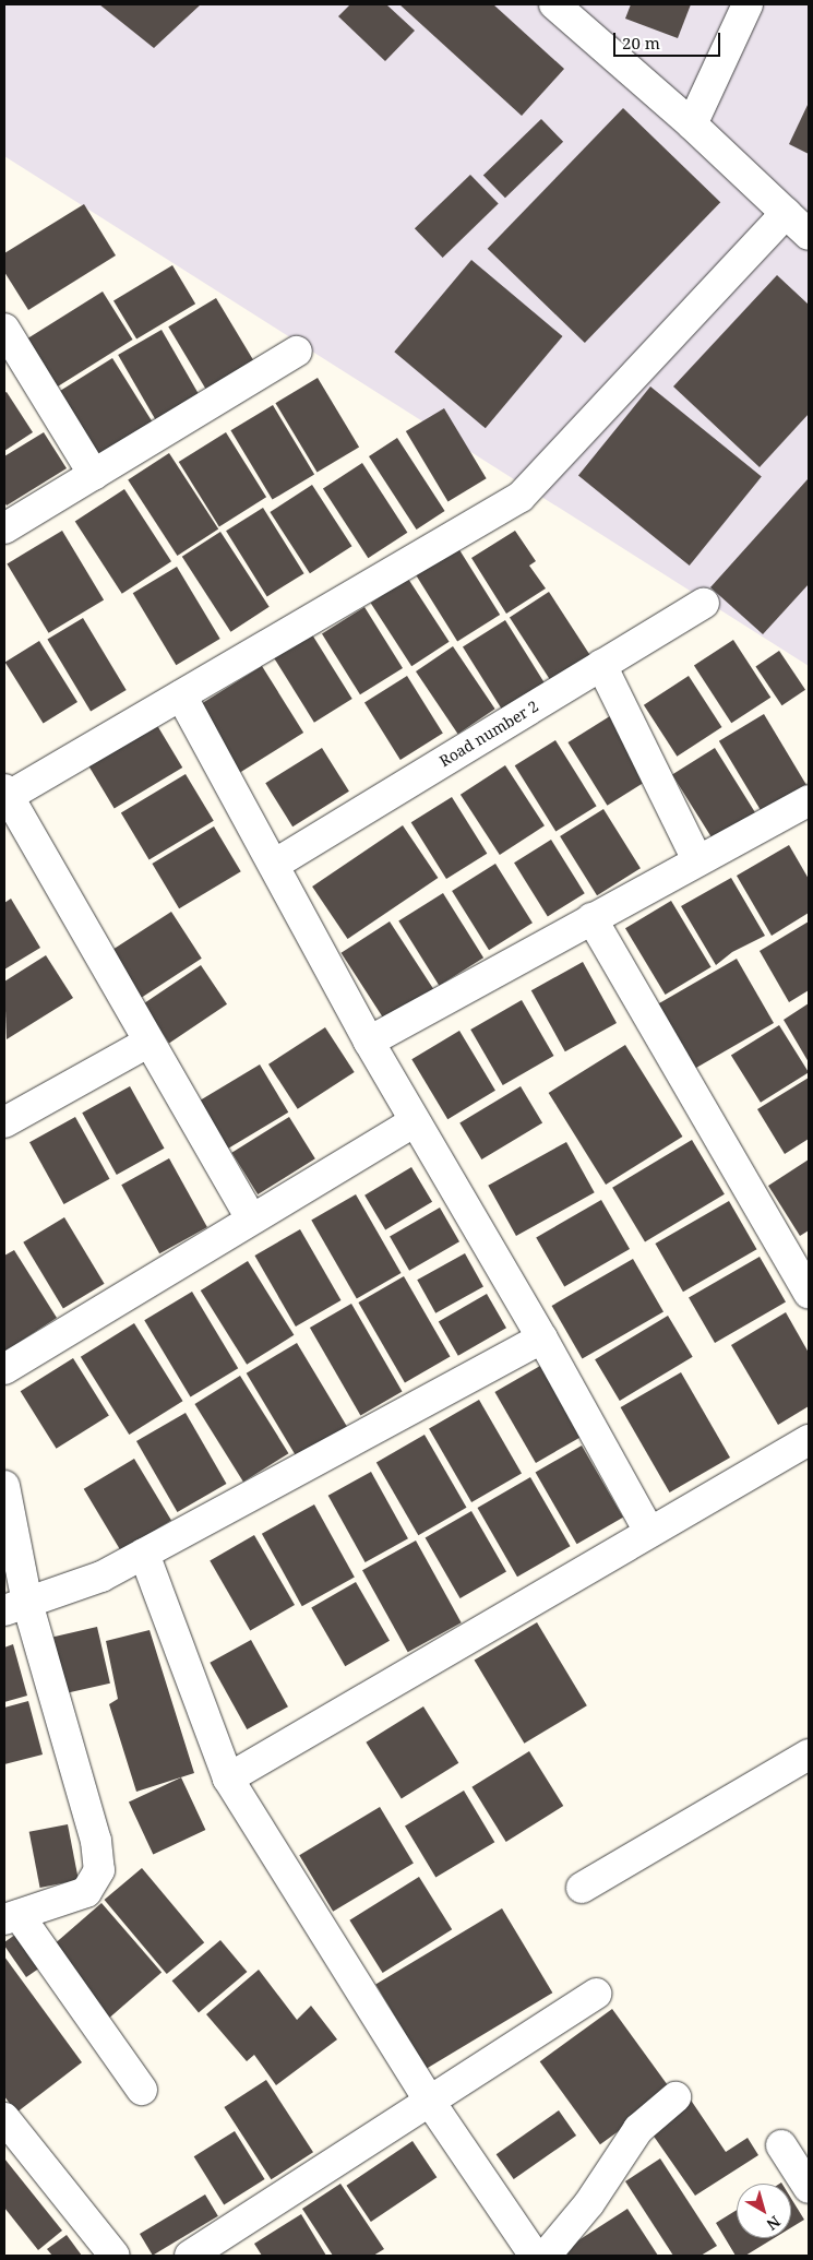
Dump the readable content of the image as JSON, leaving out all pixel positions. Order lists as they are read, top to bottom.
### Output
{
  "streets": {
    "street": ["Road number 2"]
  },
  "scale_bar": "20 m",
  "north": "bottom right"
}
